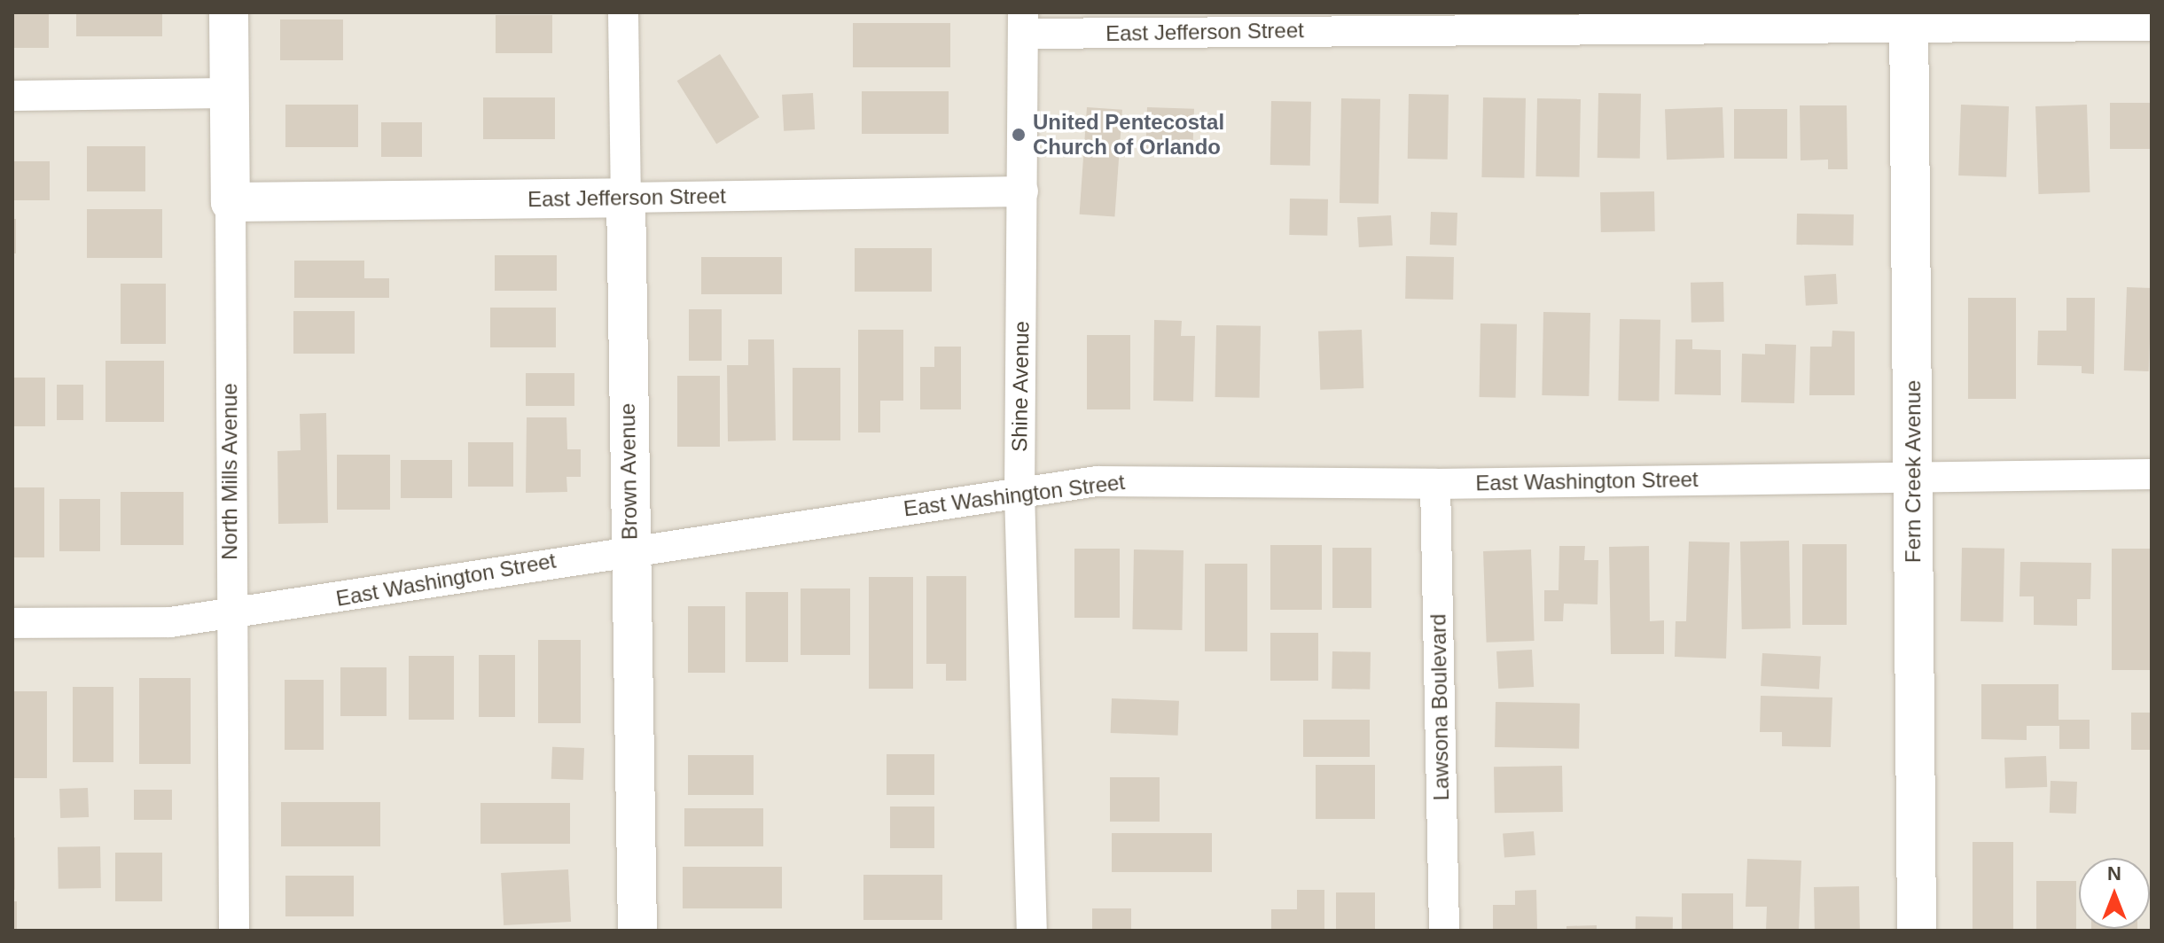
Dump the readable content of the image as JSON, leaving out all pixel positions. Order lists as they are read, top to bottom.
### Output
{
  "streets": {
    "street": [
      "East Jefferson Street",
      "Shine Avenue",
      "North Mills Avenue",
      "Brown Avenue",
      "Fern Creek Avenue",
      "East Washington Street",
      "Lawsona Boulevard"
    ]
  },
  "crossings": [
    ["East Jefferson Street", "Shine Avenue"],
    ["East Jefferson Street", "North Mills Avenue"],
    ["East Jefferson Street", "Brown Avenue"],
    ["East Jefferson Street", "Fern Creek Avenue"],
    ["Shine Avenue", "East Washington Street"],
    ["North Mills Avenue", "East Washington Street"],
    ["Brown Avenue", "East Washington Street"],
    ["Fern Creek Avenue", "East Washington Street"],
    ["East Washington Street", "Lawsona Boulevard"]
  ],
  "places": ["United Pentecostal Church of Orlando"],
  "north": "top"
}
